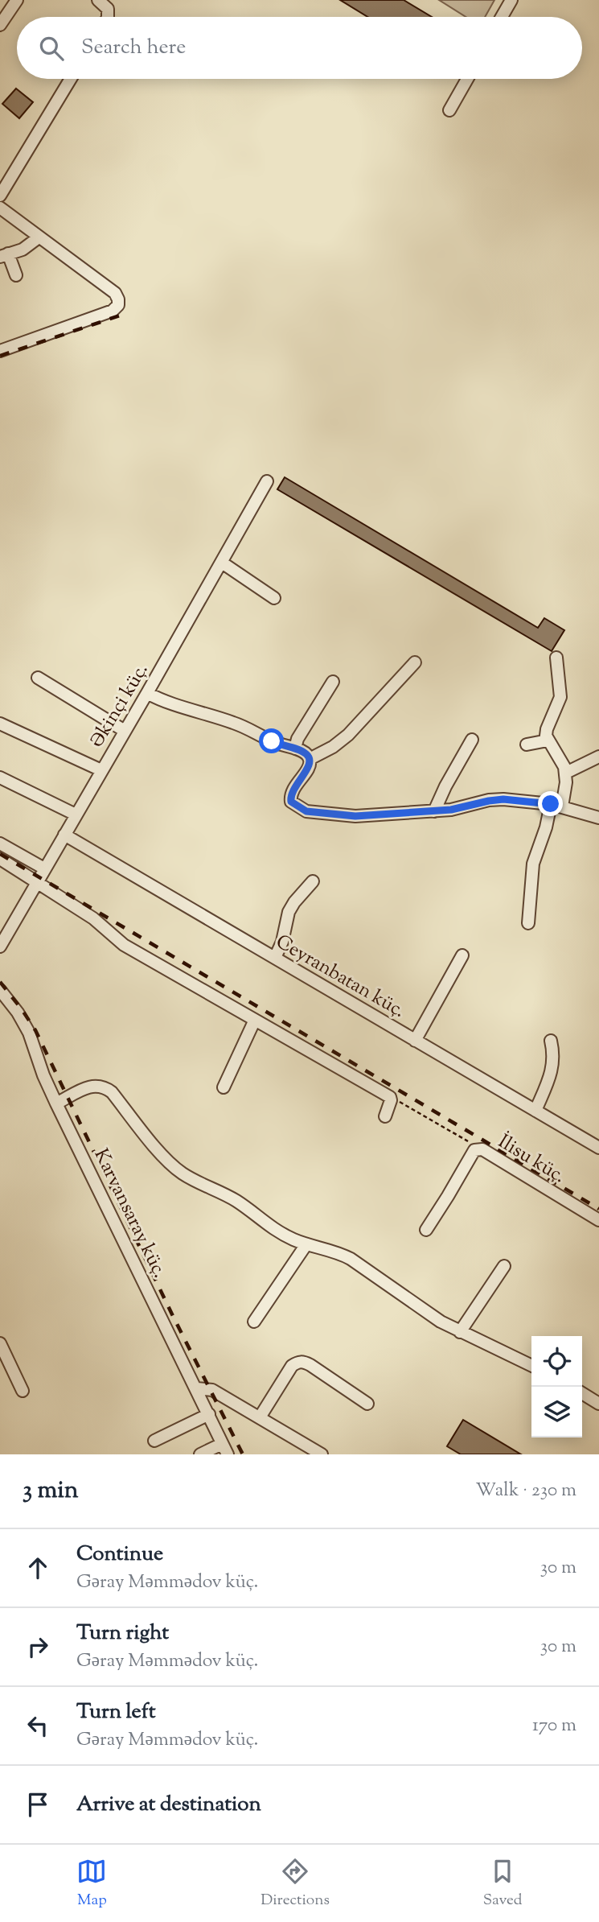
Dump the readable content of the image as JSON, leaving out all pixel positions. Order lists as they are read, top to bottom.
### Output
{
  "streets": {
    "street": [
      "Əkinçi küç.",
      "Ceyranbatan küç.",
      "İlisu küç.",
      "Karvansaray küç."
    ]
  },
  "crossings": [
    ["Əkinçi küç.", "Ceyranbatan küç."]
  ],
  "page": {
    "search": "Search here",
    "heading": ["3 min", "Walk · 230 m"],
    "list": [
      ["Continue", "Gəray Məmmədov küç.", "30 m"],
      ["Turn right", "Gəray Məmmədov küç.", "30 m"],
      ["Turn left", "Gəray Məmmədov küç.", "170 m"],
      "Arrive at destination"
    ],
    "nav": ["Map", "Directions", "Saved"]
  }
}
